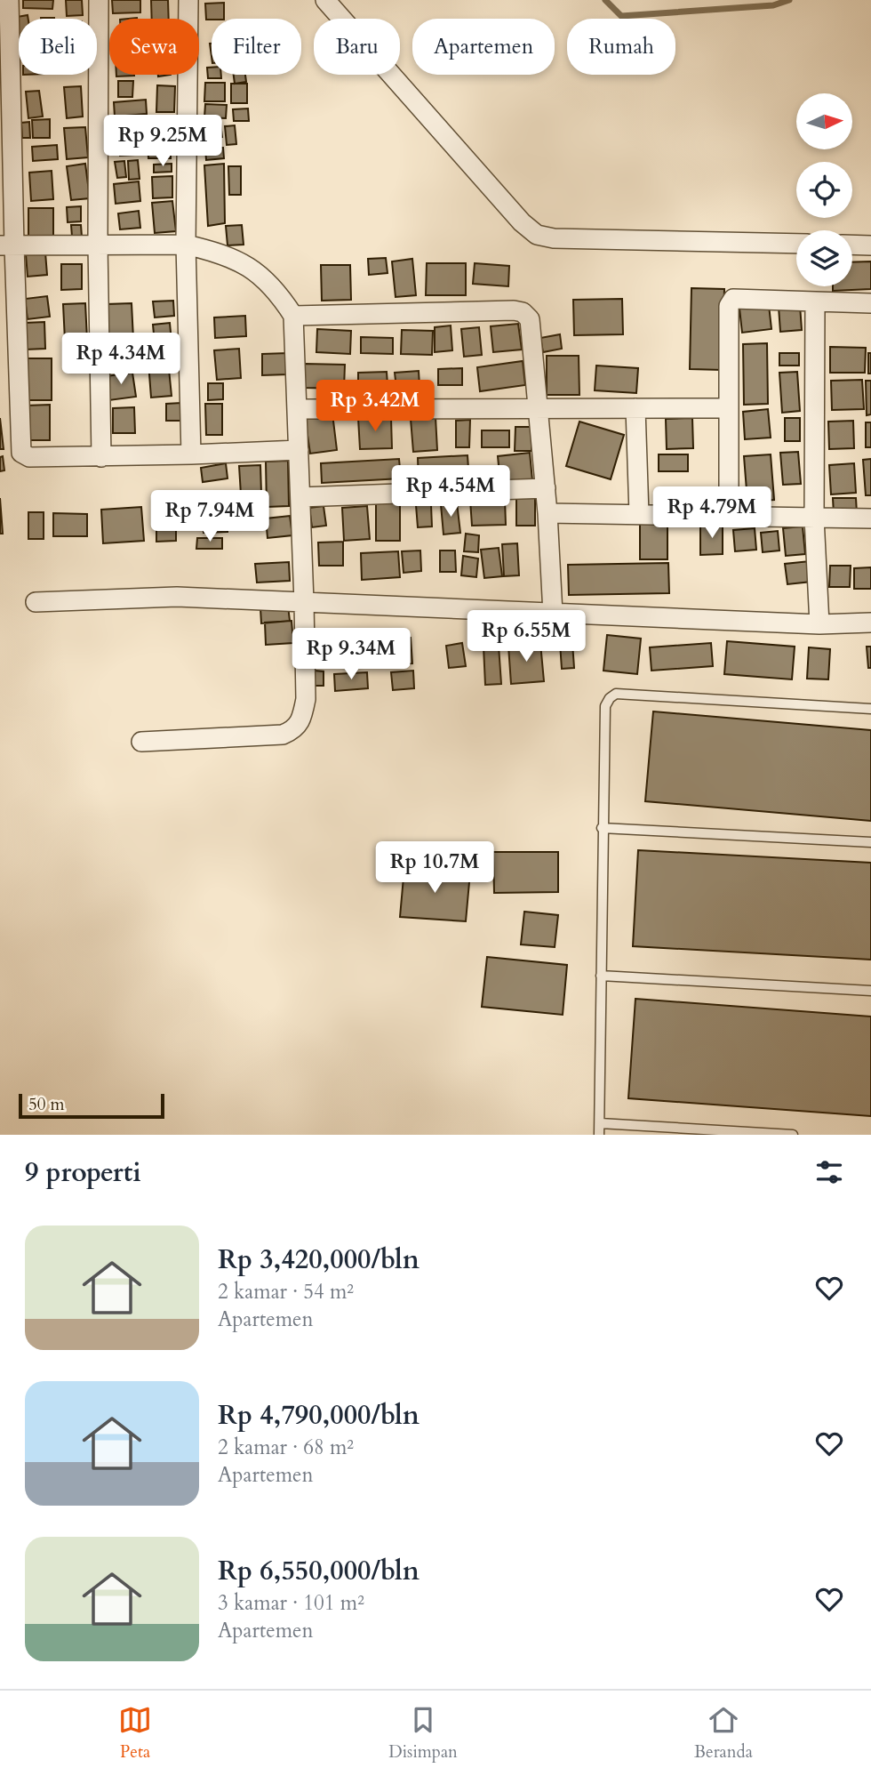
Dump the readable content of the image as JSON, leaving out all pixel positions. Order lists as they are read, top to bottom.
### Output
{
  "scale_bar": "50 m",
  "north": "right",
  "page": {
    "chip": [
      "Beli",
      "Sewa",
      "Filter",
      "Baru",
      "Apartemen",
      "Rumah"
    ],
    "price": [
      "Rp 9.25M",
      "Rp 4.34M",
      "Rp 3.42M",
      "Rp 4.54M",
      "Rp 4.79M",
      "Rp 7.94M",
      "Rp 6.55M",
      "Rp 9.34M",
      "Rp 10.7M"
    ],
    "scale": "50 m",
    "heading": "9 properti",
    "list": [
      {
        "name": "Rp 3,420,000/bln",
        "note": "2 kamar · 54 m² · Apartemen"
      },
      {
        "name": "Rp 4,790,000/bln",
        "note": "2 kamar · 68 m² · Apartemen"
      },
      {
        "name": "Rp 6,550,000/bln",
        "note": "3 kamar · 101 m² · Apartemen"
      }
    ],
    "tabs": ["Peta", "Disimpan", "Beranda"]
  }
}
